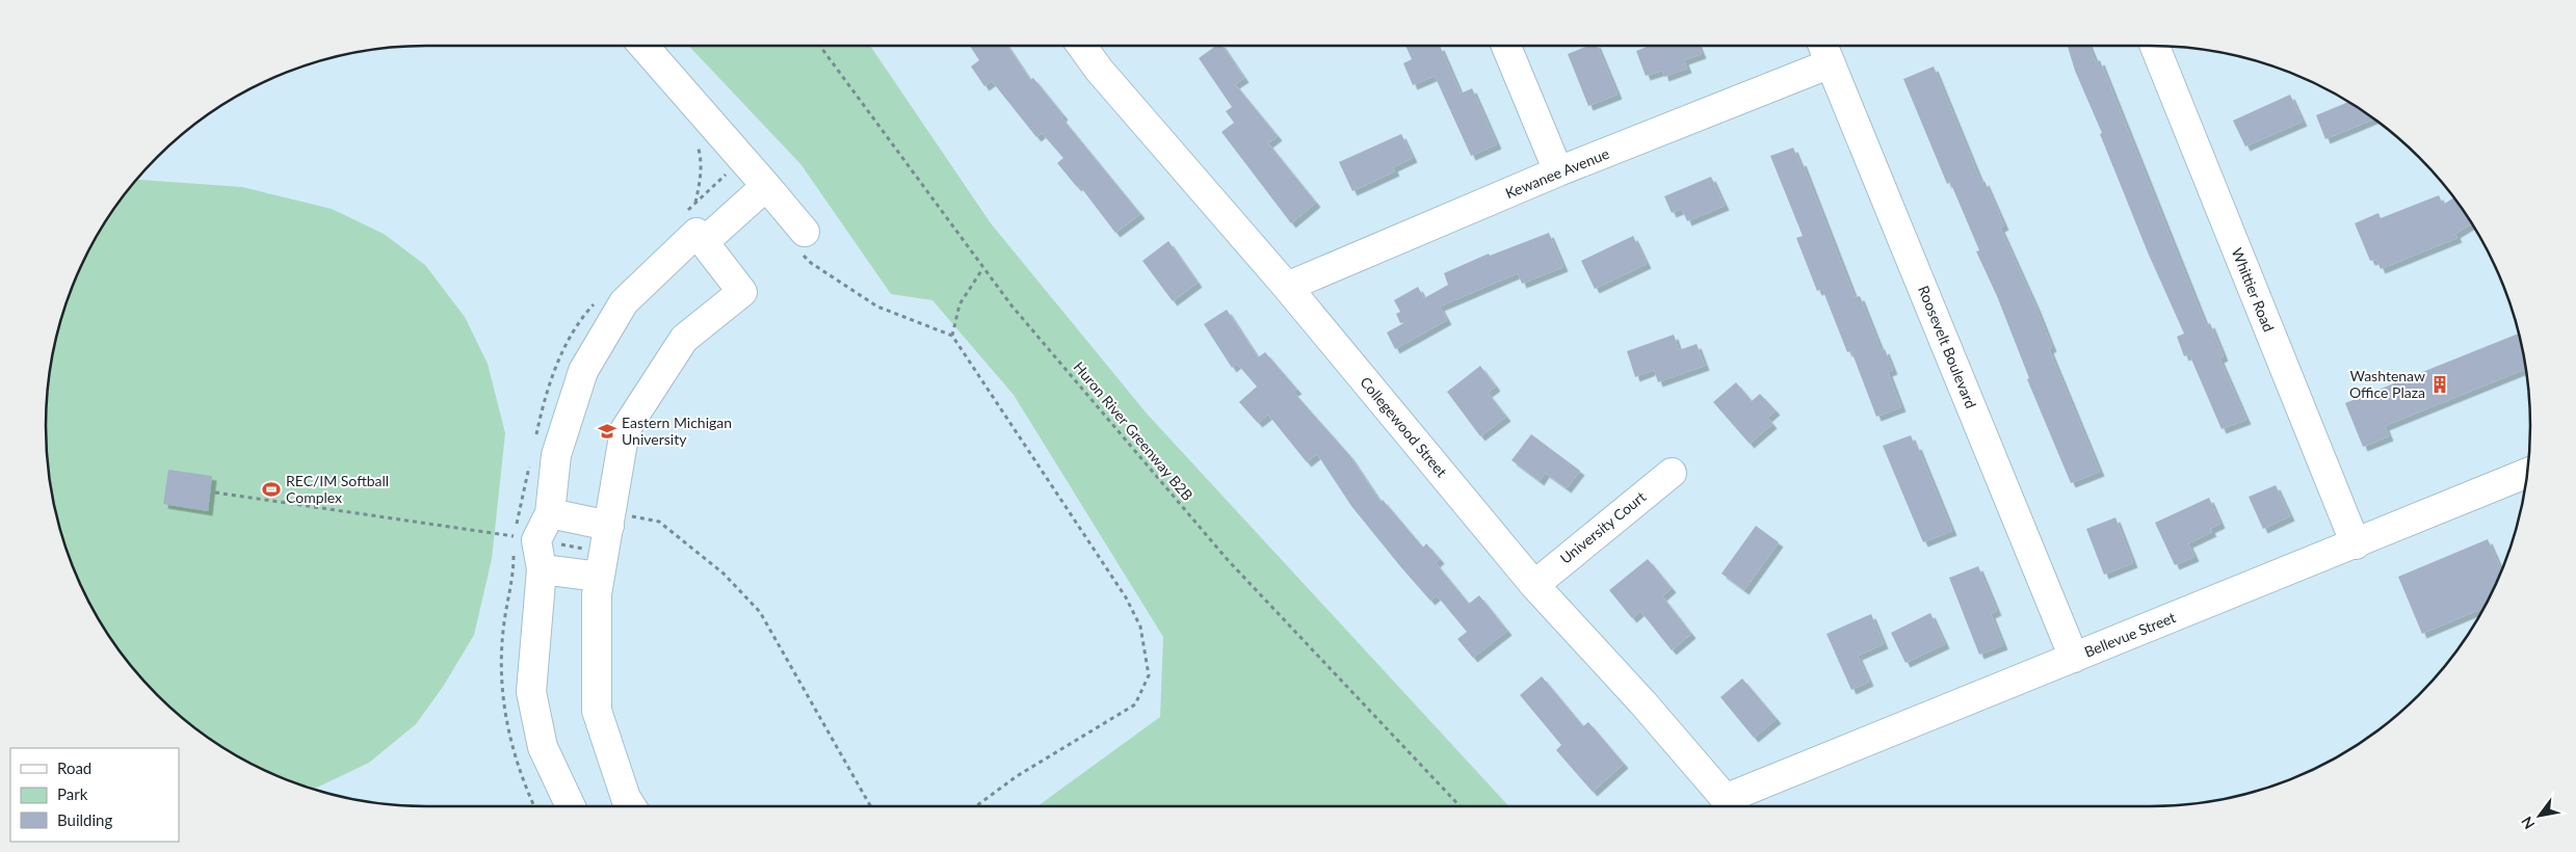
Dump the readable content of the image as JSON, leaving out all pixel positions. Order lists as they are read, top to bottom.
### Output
{
  "streets": {
    "street": [
      "Kewanee Avenue",
      "Whittier Road",
      "Roosevelt Boulevard",
      "Collegewood Street",
      "University Court",
      "Bellevue Street"
    ],
    "path": ["Huron River Greenway B2B"]
  },
  "crossings": [
    ["Kewanee Avenue", "Roosevelt Boulevard"],
    ["Kewanee Avenue", "Collegewood Street"],
    ["Whittier Road", "Bellevue Street"],
    ["Roosevelt Boulevard", "Bellevue Street"],
    ["Collegewood Street", "University Court"],
    ["Collegewood Street", "Bellevue Street"]
  ],
  "places": {
    "building": ["Washtenaw Office Plaza"],
    "school or university": ["Eastern Michigan University"],
    "sports": ["REC/IM Softball Complex"]
  },
  "legend": ["Road", "Park", "Building"],
  "north": "bottom left"
}
